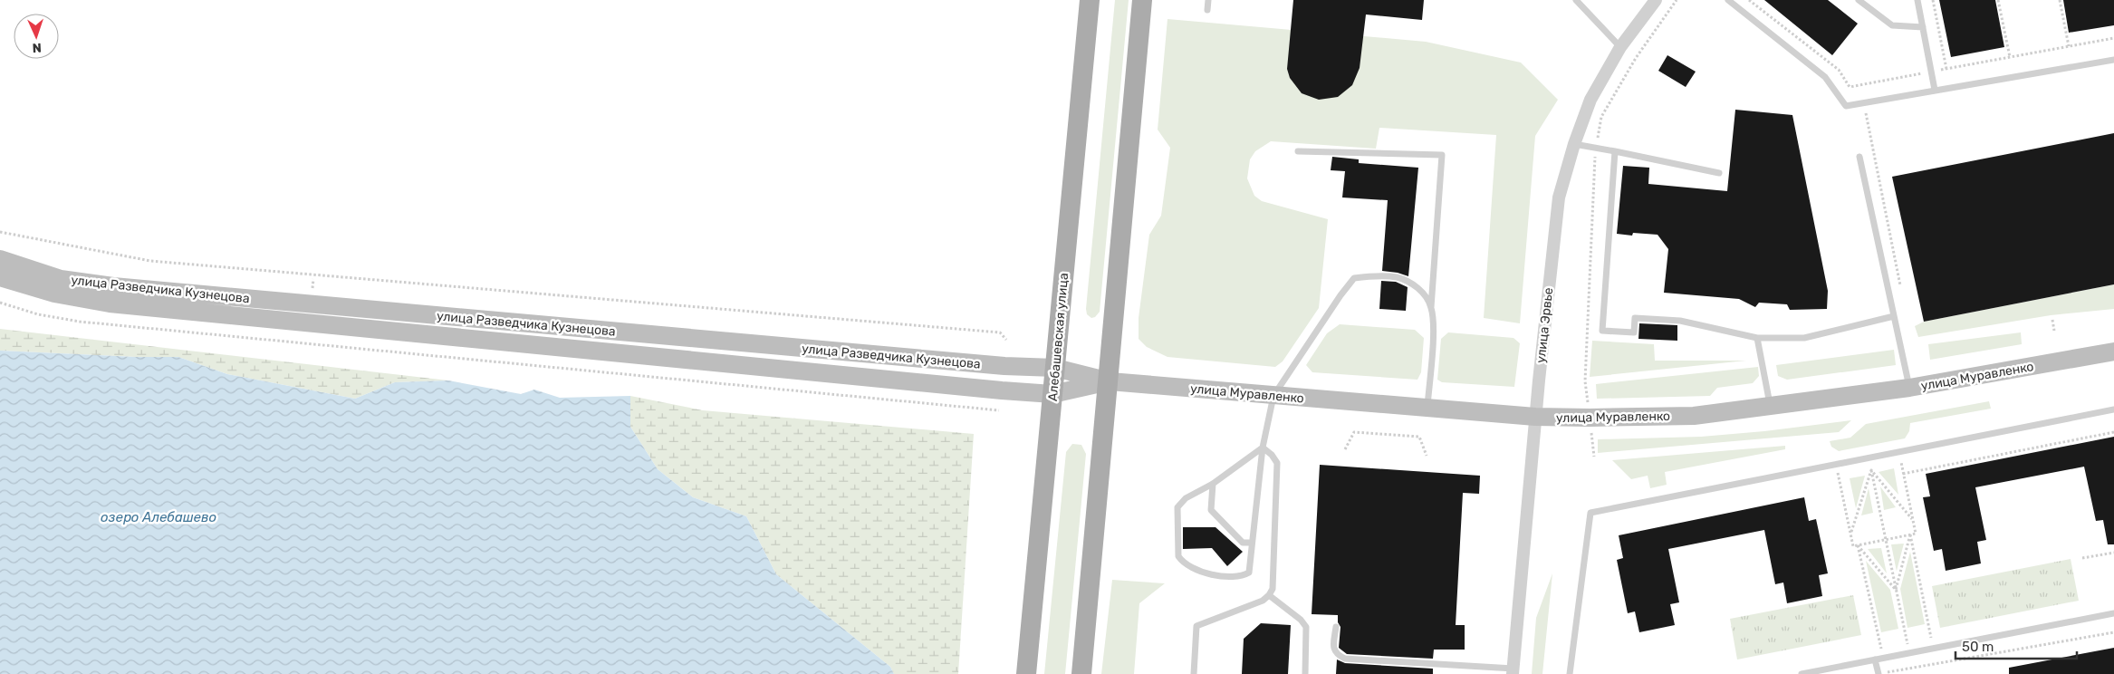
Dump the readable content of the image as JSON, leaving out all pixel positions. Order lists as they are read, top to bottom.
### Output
{
  "streets": {
    "main road": ["улица Разведчика Кузнецова", "Алебашевская улица", "улица Муравленко"],
    "street": ["улица Эрвье"]
  },
  "crossings": [
    ["улица Разведчика Кузнецова", "Алебашевская улица"],
    ["улица Разведчика Кузнецова", "улица Муравленко"],
    ["улица Эрвье", "улица Муравленко"]
  ],
  "water": ["озеро Алебашево"],
  "scale_bar": "50 m",
  "north": "bottom"
}
